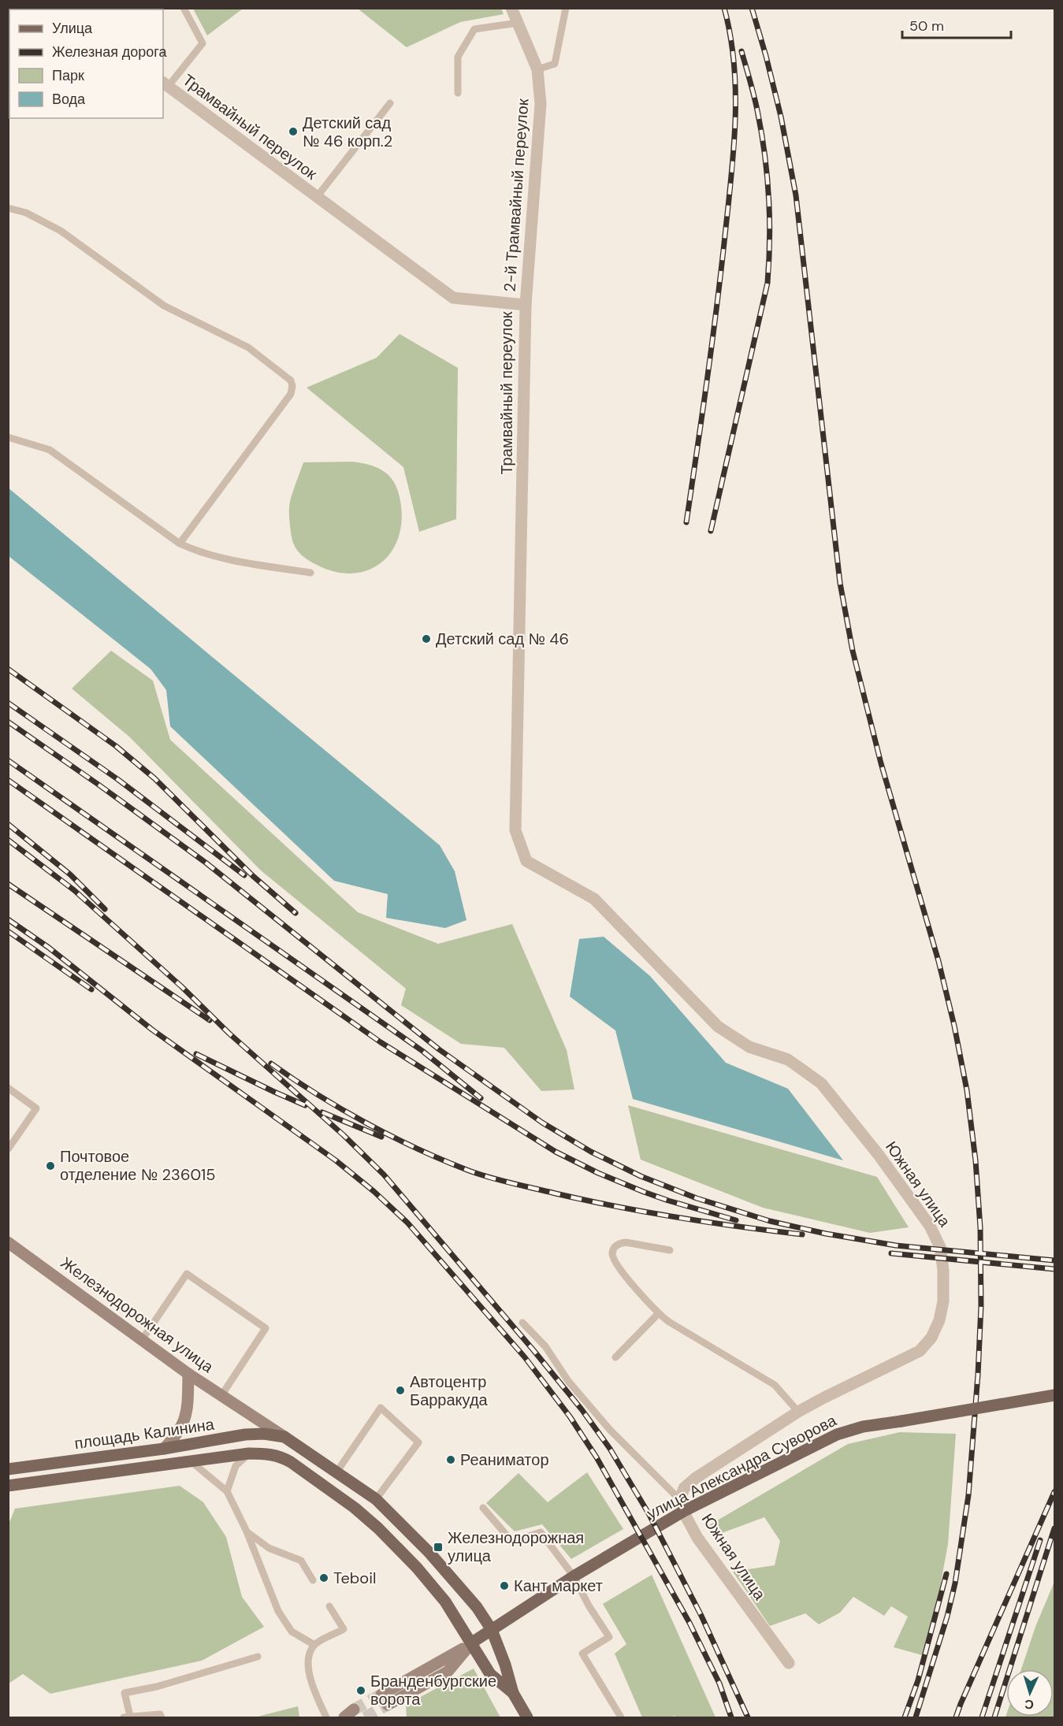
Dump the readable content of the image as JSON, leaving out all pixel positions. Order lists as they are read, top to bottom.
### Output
{
  "streets": {
    "main road": ["Железнодорожная улица", "площадь Калинина", "улица Александра Суворова"],
    "street": ["Трамвайный переулок", "2-й Трамвайный переулок", "Южная улица"]
  },
  "crossings": [
    ["Трамвайный переулок", "2-й Трамвайный переулок"],
    ["Трамвайный переулок", "Южная улица"],
    ["Южная улица", "улица Александра Суворова"],
    ["Железнодорожная улица", "площадь Калинина"],
    ["Железнодорожная улица", "улица Александра Суворова"]
  ],
  "places": {
    "other": [
      "Детский сад № 46 корп.2",
      "Детский сад № 46",
      "Почтовое отделение № 236015",
      "Автоцентр Барракуда",
      "Реаниматор",
      "Teboil",
      "Кант маркет",
      "Бранденбургские ворота"
    ],
    "transit": ["Железнодорожная улица"]
  },
  "legend": [
    "Улица",
    "Железная дорога",
    "Парк",
    "Вода"
  ],
  "scale_bar": "50 m",
  "north": "bottom"
}
